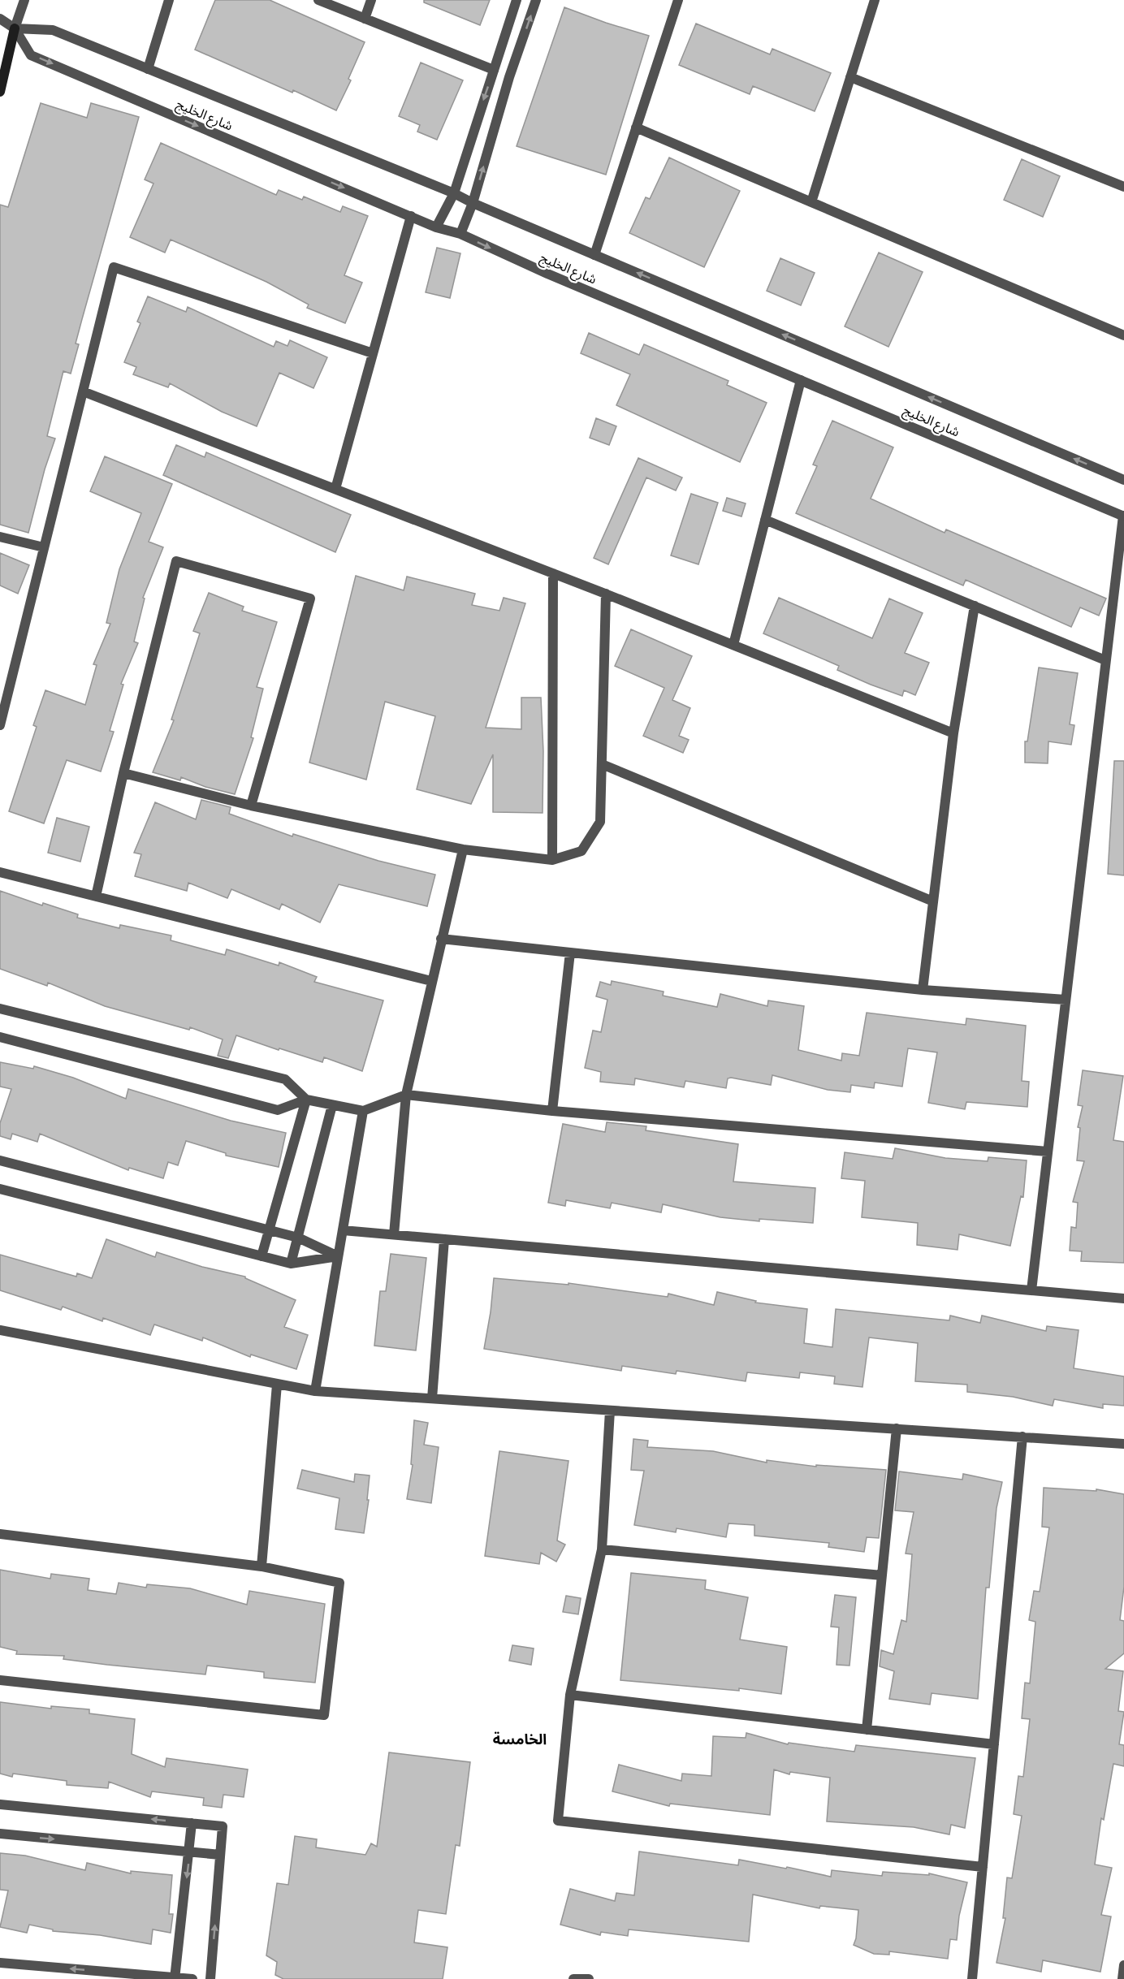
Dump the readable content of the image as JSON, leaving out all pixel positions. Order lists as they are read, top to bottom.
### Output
{
  "streets": {
    "street": ["شارع الخليج"]
  },
  "districts": ["الخامسة"]
}
